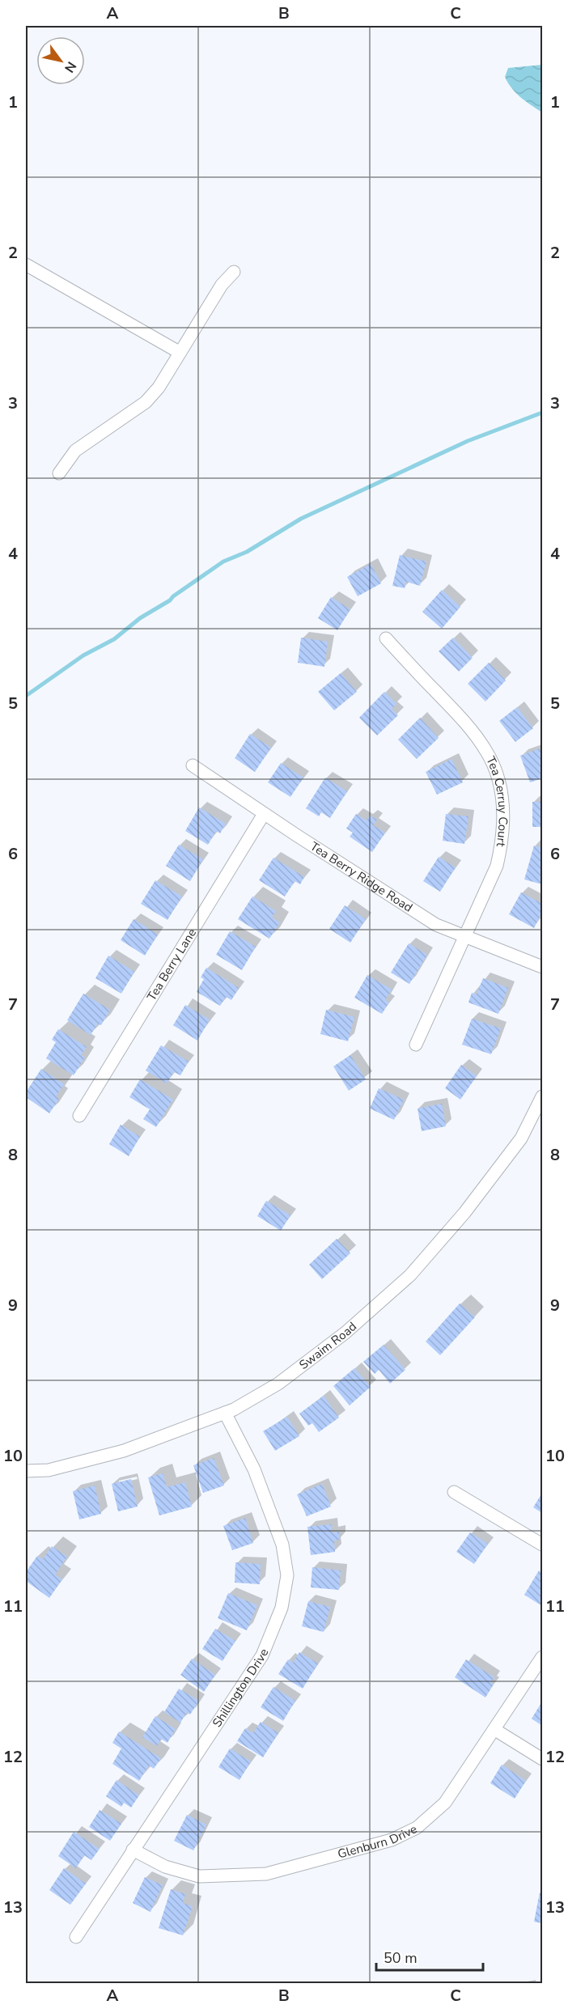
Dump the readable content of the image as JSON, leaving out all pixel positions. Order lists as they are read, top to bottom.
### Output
{
  "streets": {
    "street": [
      "Tea Cerruy Court",
      "Tea Berry Ridge Road",
      "Tea Berry Lane",
      "Swaim Road",
      "Shillington Drive",
      "Glenburn Drive"
    ]
  },
  "crossings": [
    ["Tea Cerruy Court", "Tea Berry Ridge Road"],
    ["Tea Berry Ridge Road", "Tea Berry Lane"],
    ["Swaim Road", "Shillington Drive"],
    ["Shillington Drive", "Glenburn Drive"]
  ],
  "scale_bar": "50 m",
  "north": "bottom right",
  "grid": {
    "columns": ["A", "B", "C"],
    "rows": [
      "1",
      "2",
      "3",
      "4",
      "5",
      "6",
      "7",
      "8",
      "9",
      "10",
      "11",
      "12",
      "13"
    ]
  }
}
